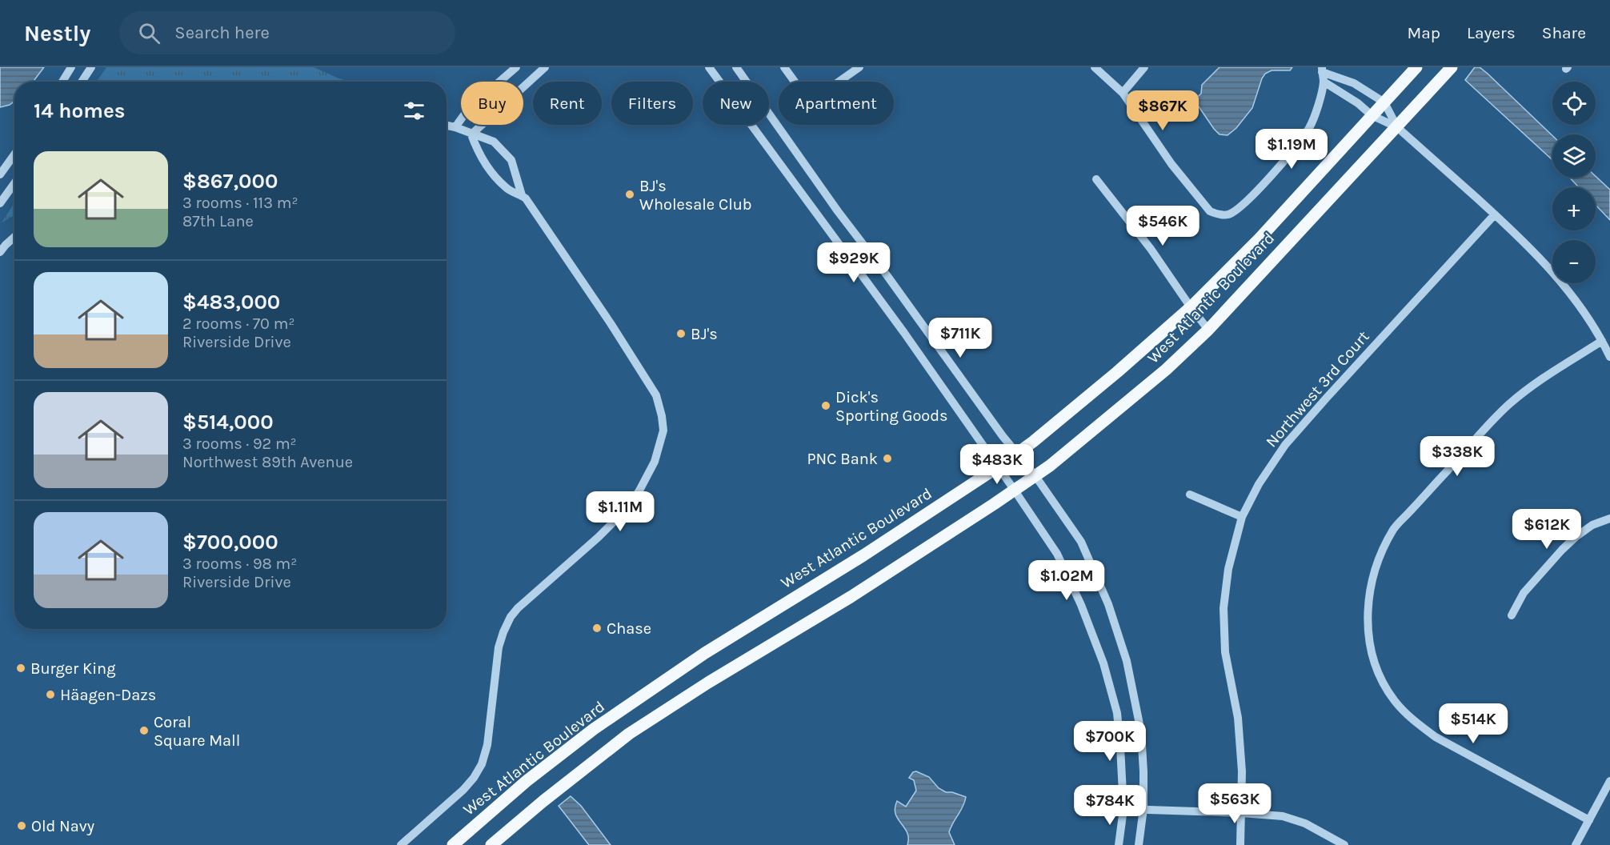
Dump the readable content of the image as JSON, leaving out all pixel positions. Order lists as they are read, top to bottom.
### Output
{
  "streets": {
    "main road": ["West Atlantic Boulevard"],
    "street": ["Northwest 3rd Court"]
  },
  "places": [
    "BJ's Wholesale Club",
    "BJ's",
    "Dick's Sporting Goods",
    "PNC Bank",
    "Chase",
    "Burger King",
    "Häagen-Dazs",
    "Coral Square Mall",
    "Old Navy"
  ],
  "page": {
    "header": "Nestly",
    "search": "Search here",
    "nav": ["Map", "Layers", "Share"],
    "map_buttons": ["+", "−"],
    "chip": [
      "Buy",
      "Rent",
      "Filters",
      "New",
      "Apartment"
    ],
    "heading": "14 homes",
    "price": [
      "$867K",
      "$1.19M",
      "$546K",
      "$929K",
      "$711K",
      "$338K",
      "$483K",
      "$1.11M",
      "$612K",
      "$1.02M",
      "$514K",
      "$700K",
      "$563K",
      "$784K"
    ],
    "list": [
      {
        "name": "$867,000",
        "note": "3 rooms · 113 m² · 87th Lane"
      },
      {
        "name": "$483,000",
        "note": "2 rooms · 70 m² · Riverside Drive"
      },
      {
        "name": "$514,000",
        "note": "3 rooms · 92 m² · Northwest 89th Avenue"
      },
      {
        "name": "$700,000",
        "note": "3 rooms · 98 m² · Riverside Drive"
      }
    ]
  }
}
